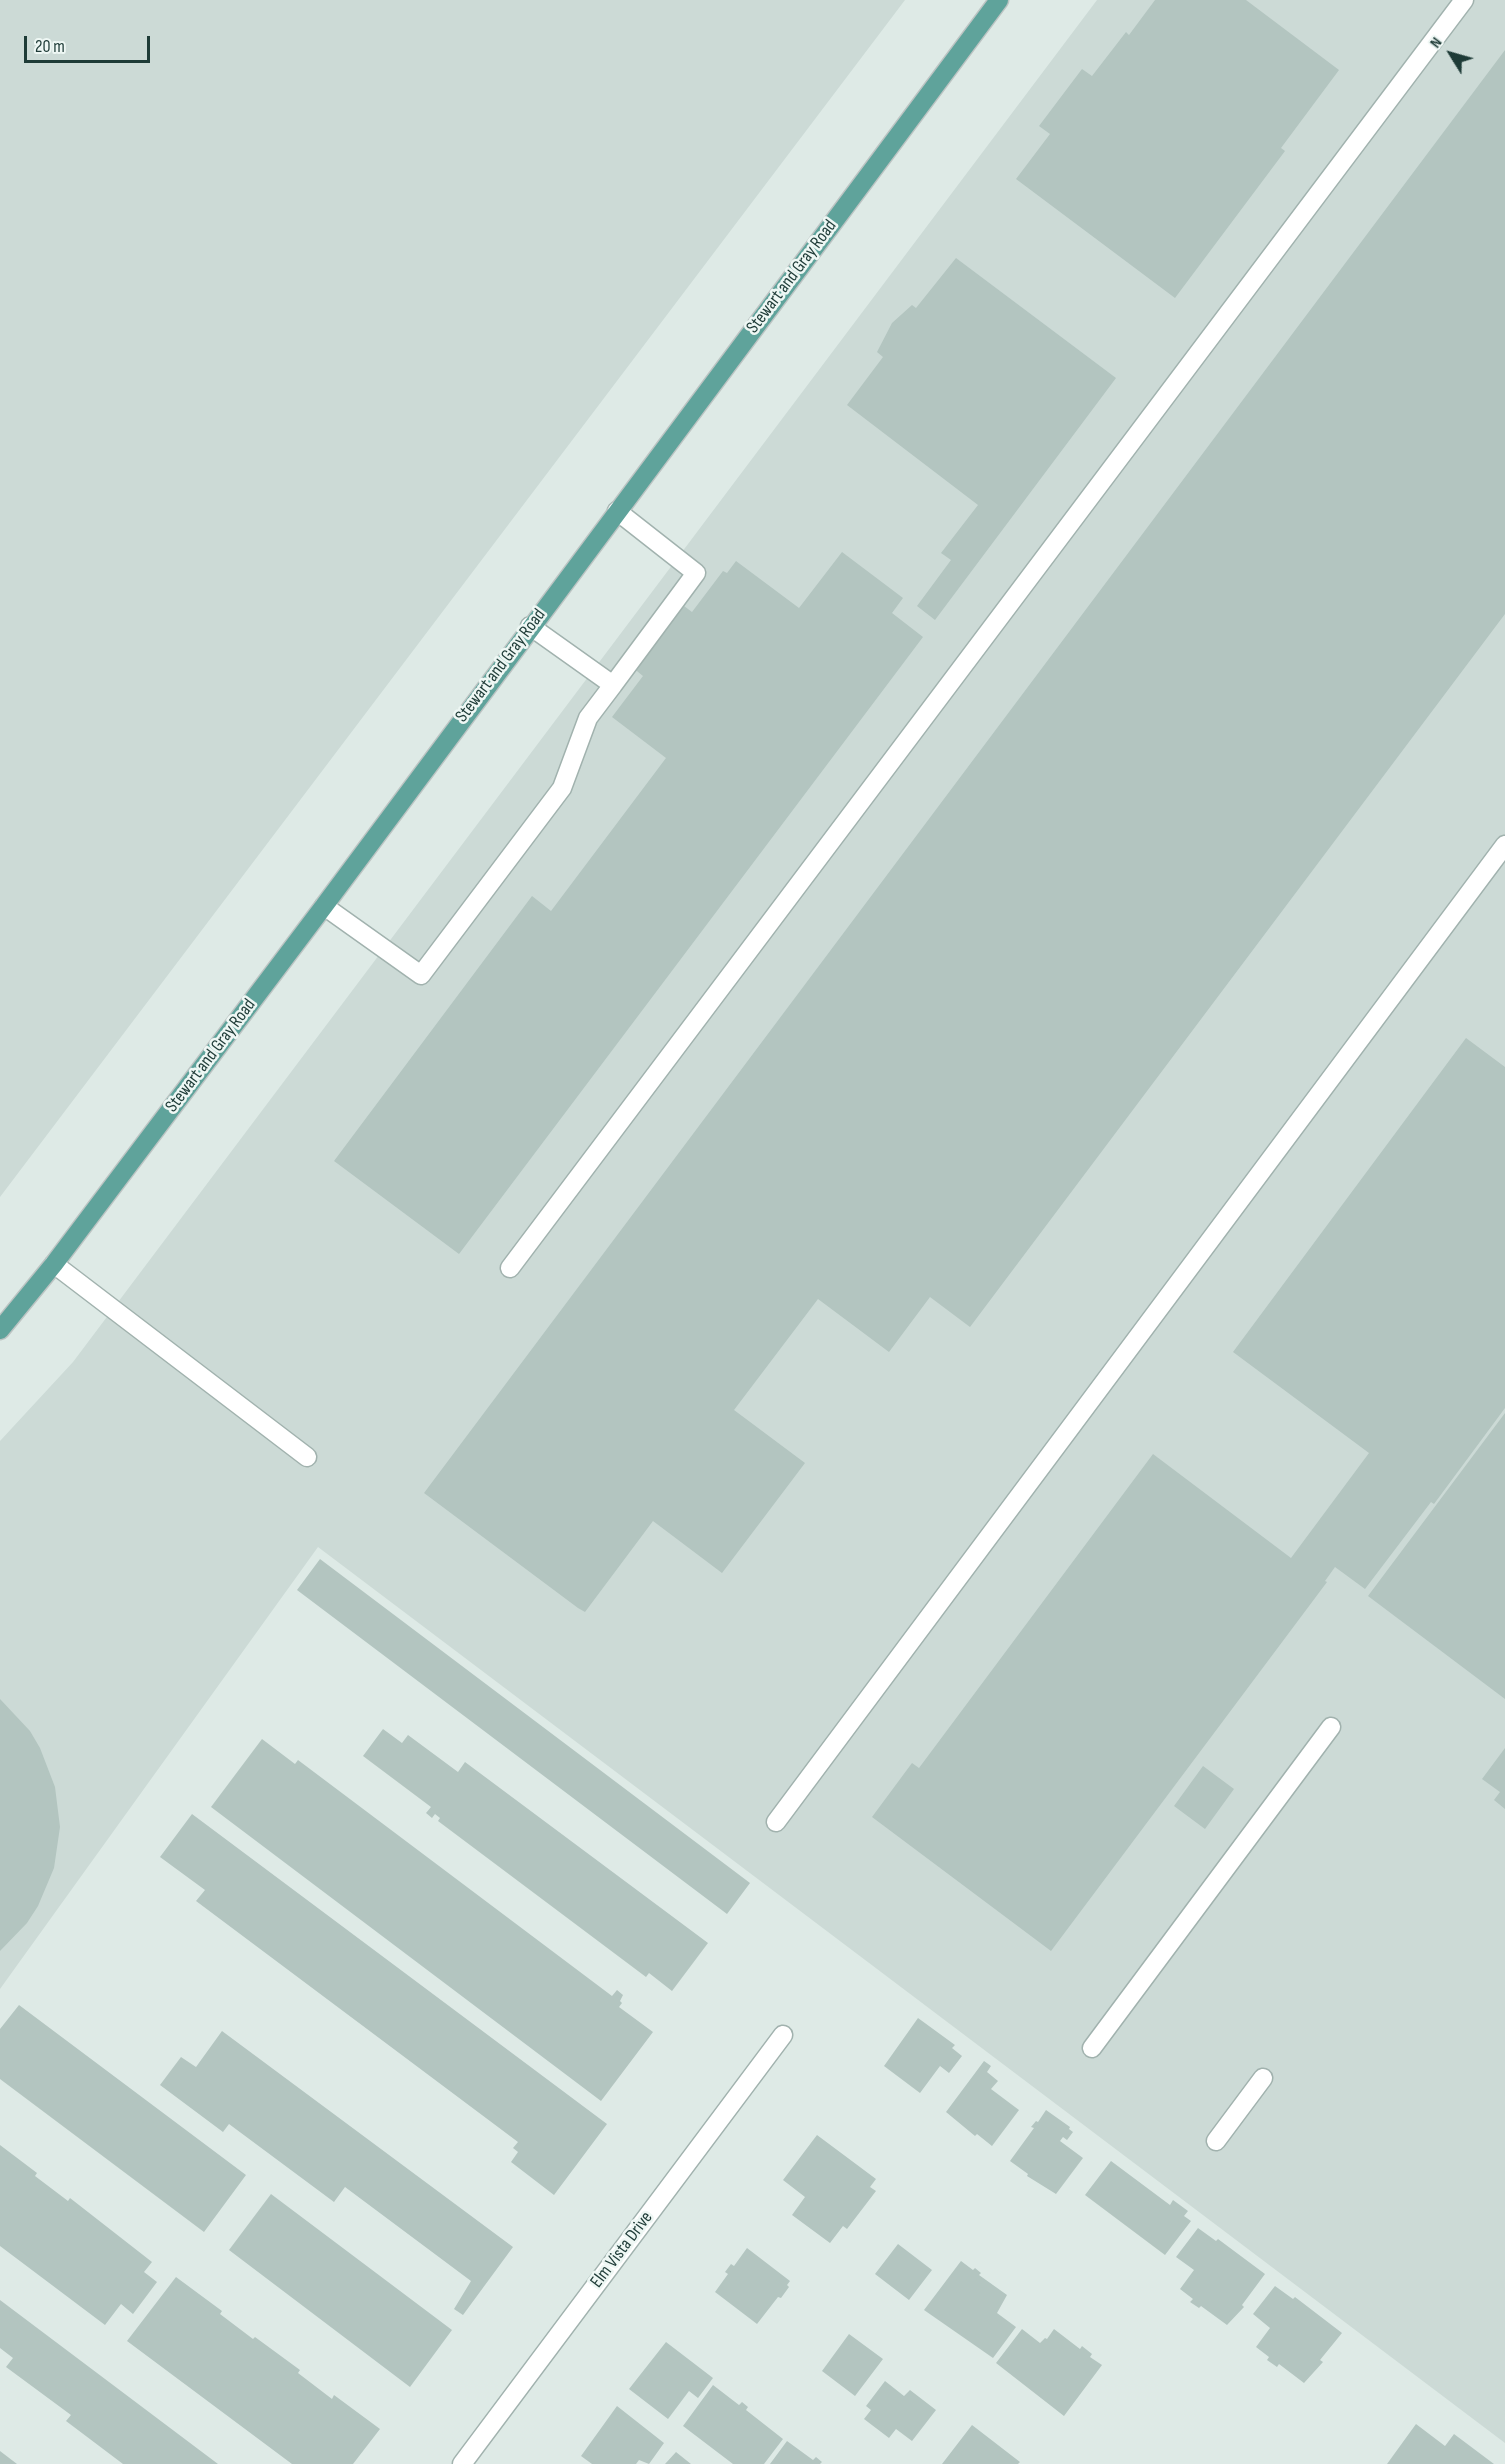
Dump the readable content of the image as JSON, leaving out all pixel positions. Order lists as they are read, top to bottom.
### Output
{
  "streets": {
    "main road": ["Stewart and Gray Road"],
    "street": ["Elm Vista Drive"]
  },
  "scale_bar": "20 m",
  "north": "top left"
}
